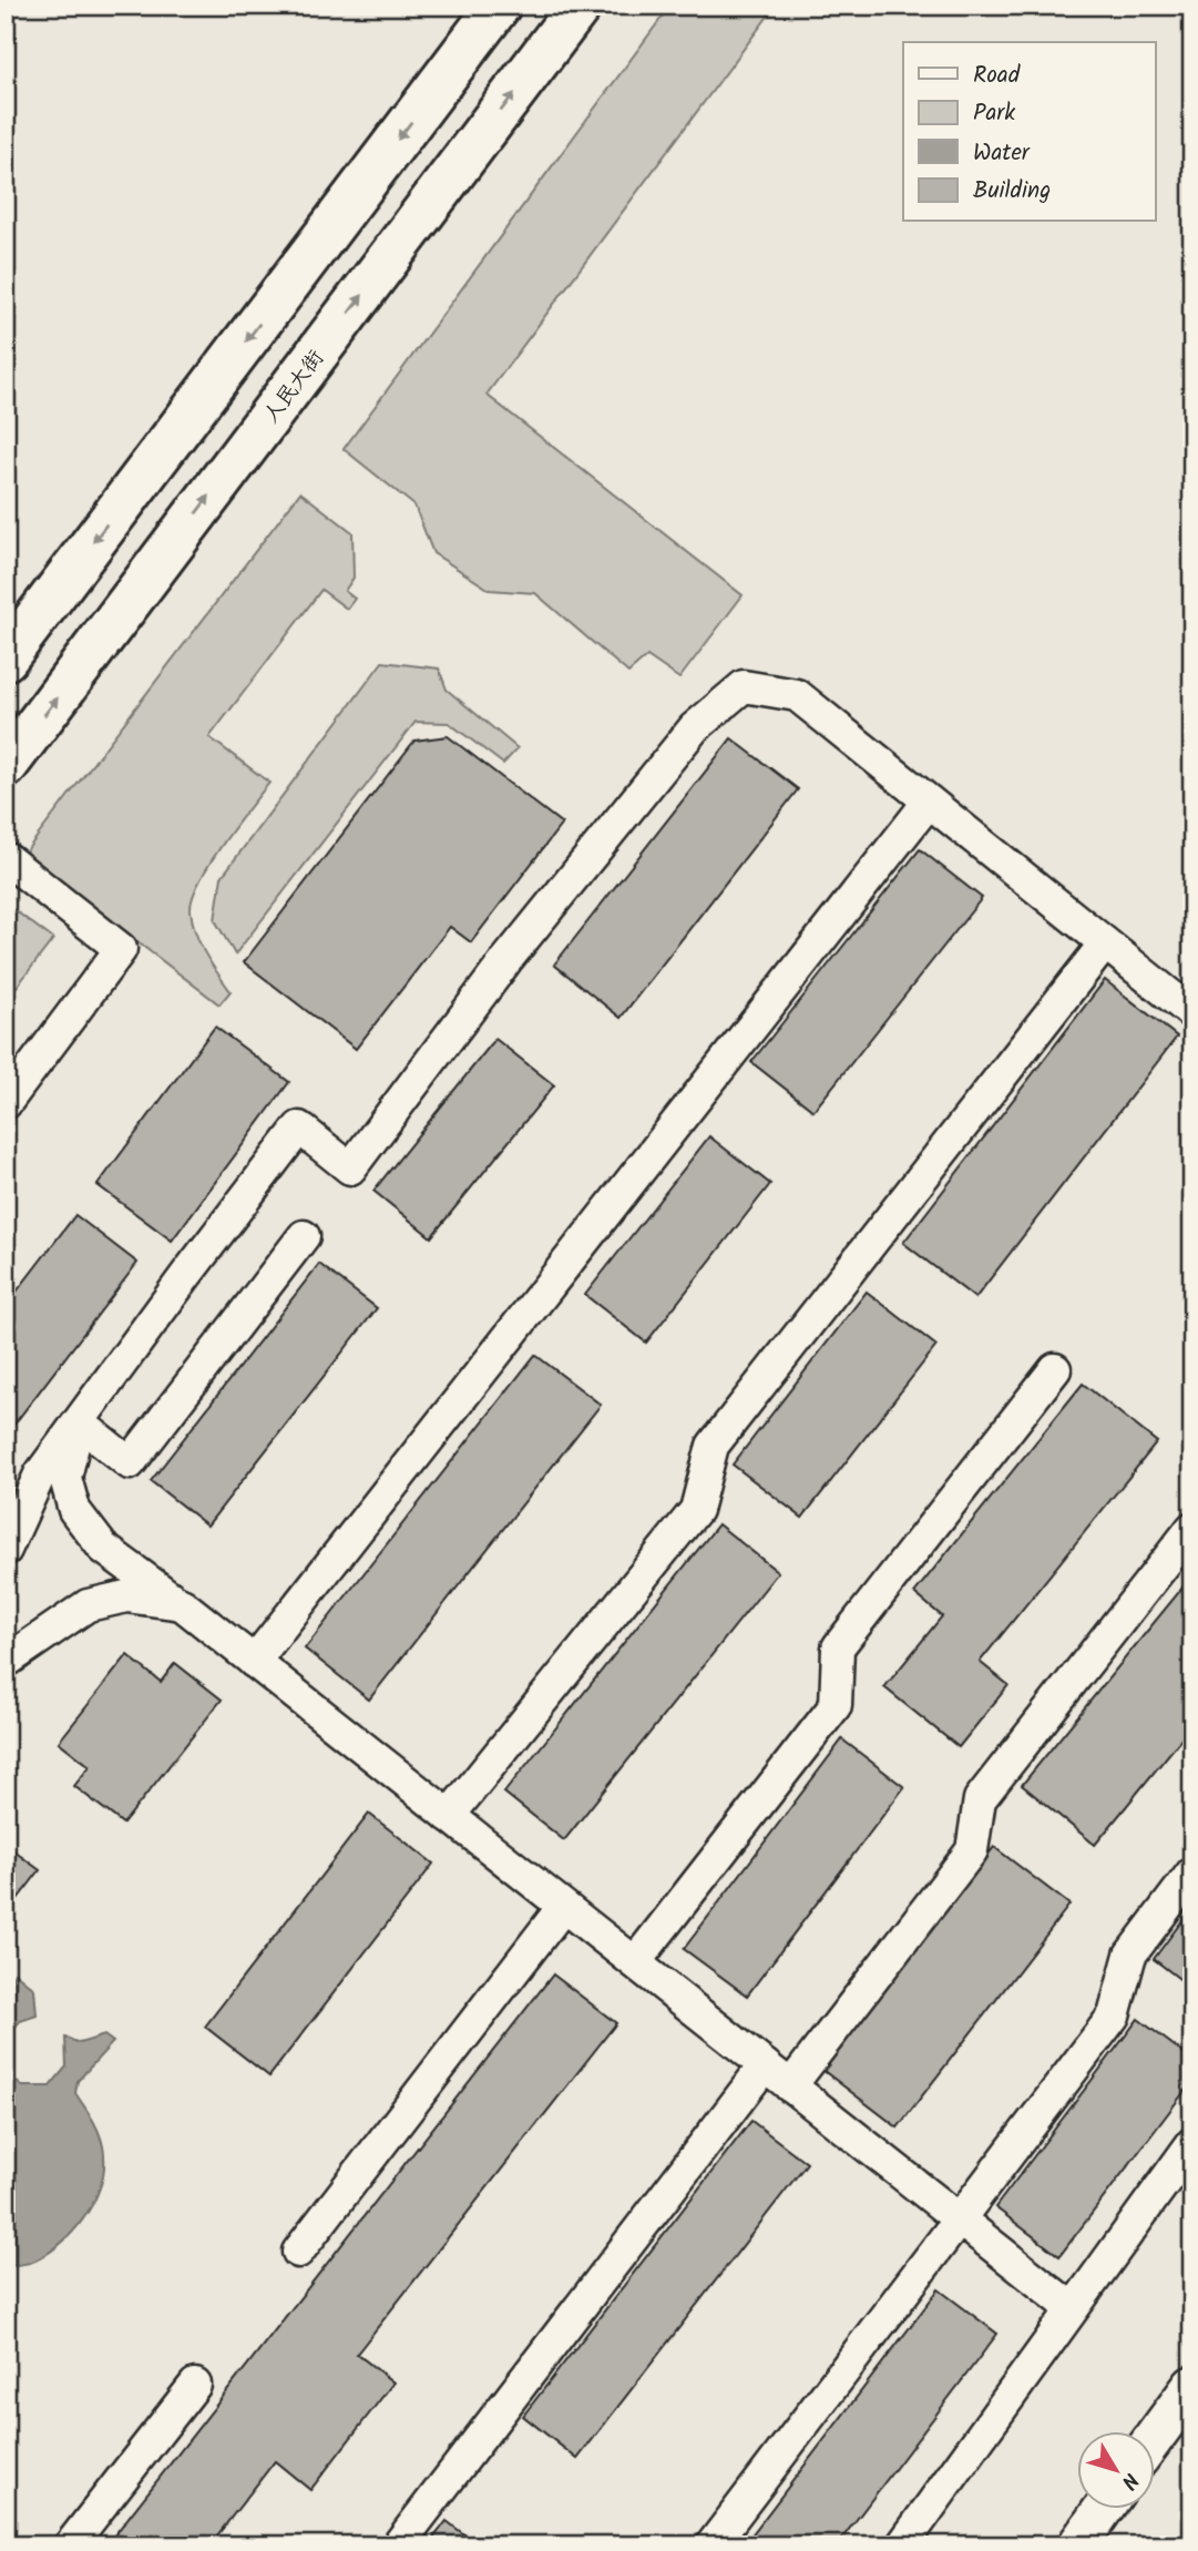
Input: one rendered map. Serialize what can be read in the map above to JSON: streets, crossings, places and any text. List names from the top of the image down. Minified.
{"streets":{"main road":["人民大街"]},"legend":["Road","Park","Water","Building"],"north":"bottom right"}
